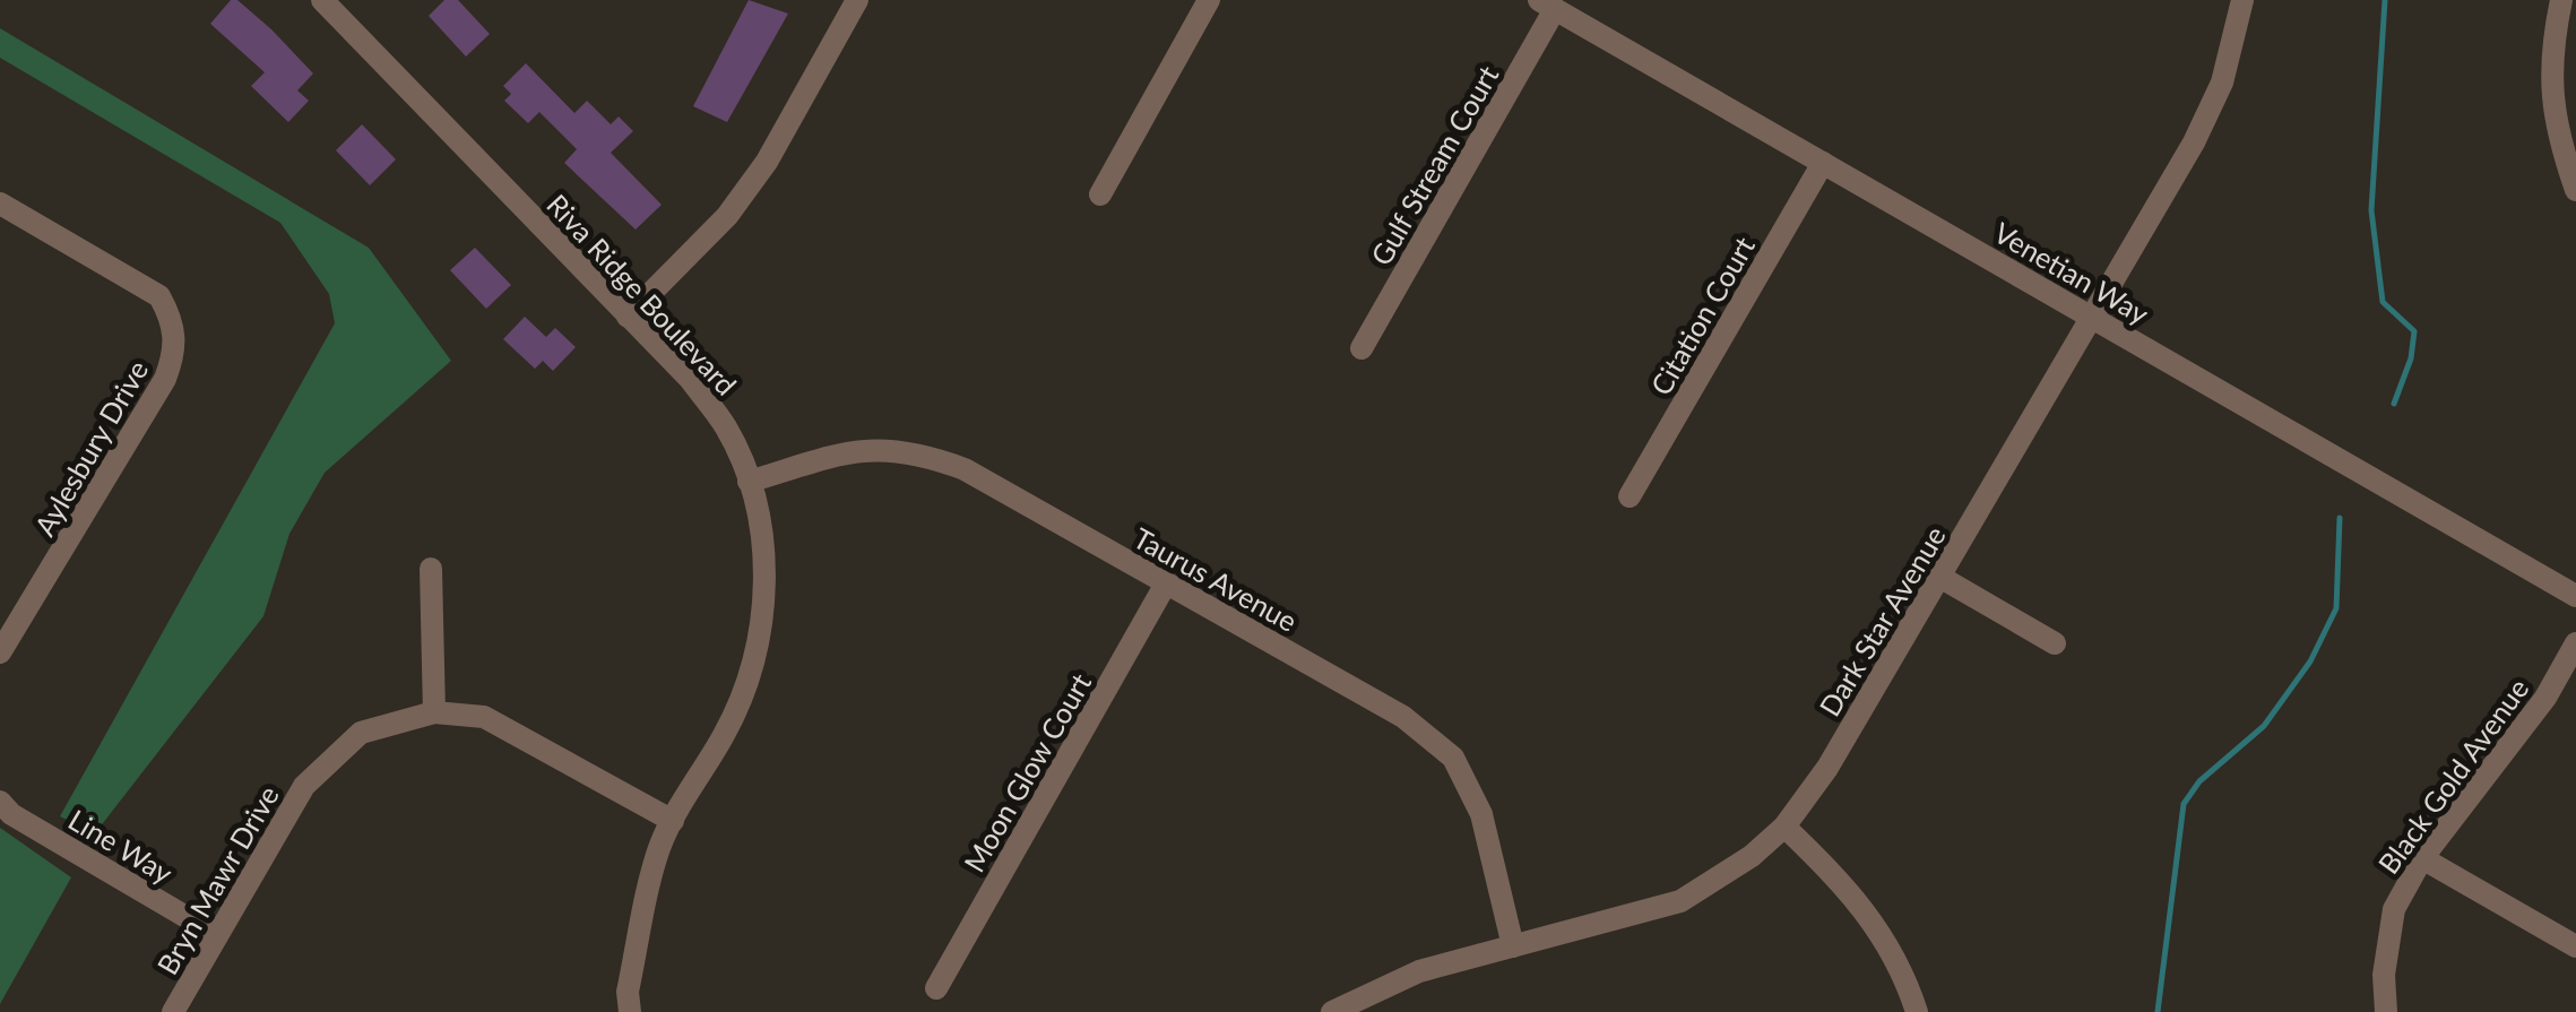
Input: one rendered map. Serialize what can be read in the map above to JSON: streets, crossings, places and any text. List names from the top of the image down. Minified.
{"streets":{"street":["Gulf Stream Court","Venetian Way","Riva Ridge Boulevard","Citation Court","Aylesbury Drive","Taurus Avenue","Dark Star Avenue","Moon Glow Court","Black Gold Avenue","Line Way","Bryn Mawr Drive"]},"crossings":[["Gulf Stream Court","Venetian Way"],["Venetian Way","Citation Court"],["Venetian Way","Dark Star Avenue"],["Riva Ridge Boulevard","Taurus Avenue"],["Riva Ridge Boulevard","Bryn Mawr Drive"],["Taurus Avenue","Dark Star Avenue"],["Taurus Avenue","Moon Glow Court"],["Line Way","Bryn Mawr Drive"]]}
